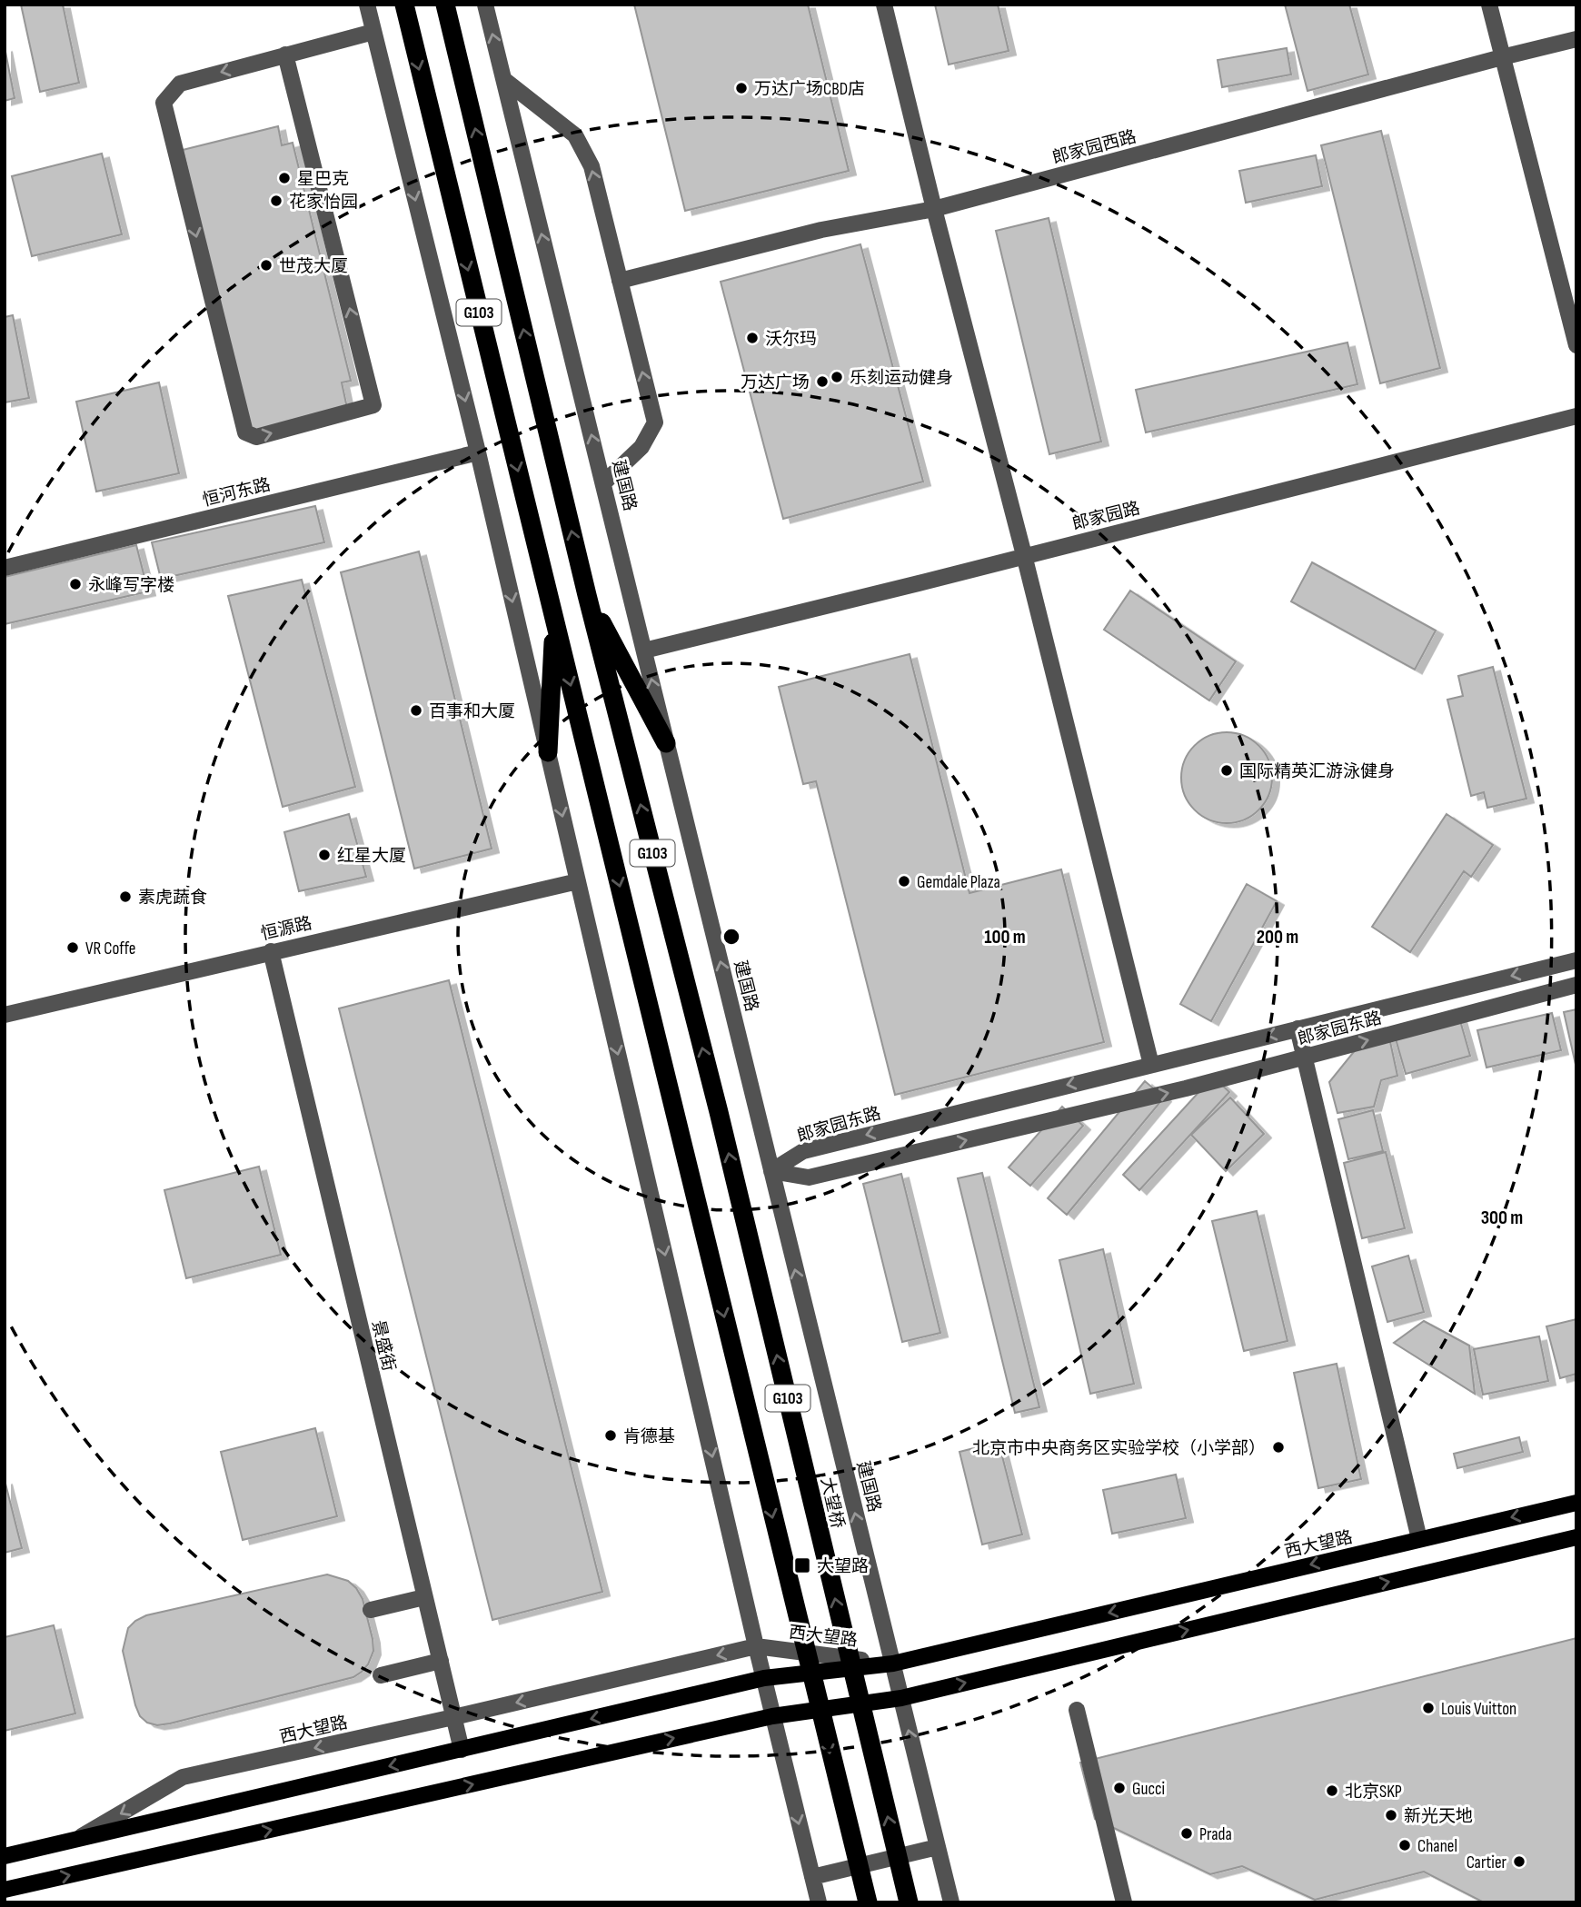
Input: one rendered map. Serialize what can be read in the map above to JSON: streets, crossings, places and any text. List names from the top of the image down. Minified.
{"streets":{"highway":["G103","大望桥"],"main road":["西大望路"],"street":["郎家园西路","建国路","恒河东路","郎家园路","恒源路","郎家园东路","景盛街"]},"crossings":[["G103","大望桥"],["建国路","郎家园路"],["建国路","郎家园东路"],["建国路","西大望路"],["恒源路","景盛街"],["景盛街","西大望路"]],"one_way":["西大望路"],"places":{"other":["万达广场CBD店","星巴克","花家怡园","世茂大厦","沃尔玛","乐刻运动健身","万达广场","永峰写字楼","百事和大厦","国际精英汇游泳健身","红星大厦","Gemdale Plaza","素虎蔬食","VR Coffe","肯德基","北京市中央商务区实验学校（小学部）","Louis Vuitton","Gucci","北京SKP","新光天地","Prada","Chanel","Cartier"],"transit":["大望路"]},"rings":["100 m","200 m","300 m"]}
